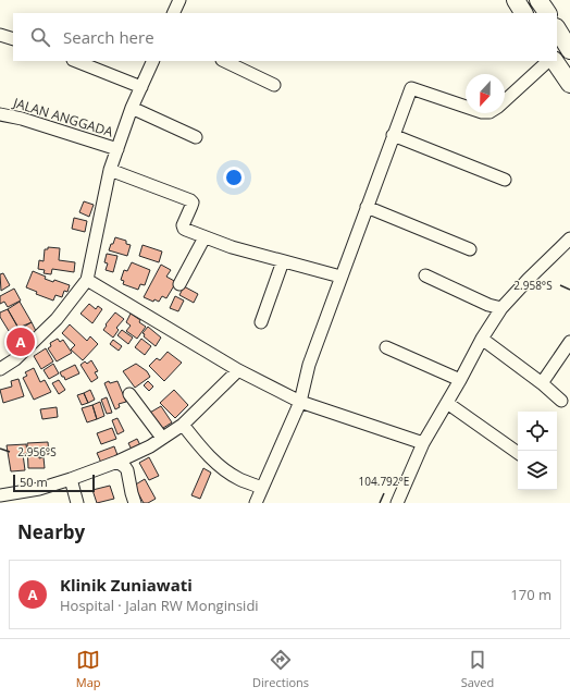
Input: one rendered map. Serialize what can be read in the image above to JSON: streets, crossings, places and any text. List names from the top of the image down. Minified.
{"streets":{"street":["JALAN ANGGADA"]},"scale_bar":"50 m","north":"bottom","page":{"search":"Search here","pins":"A","scale":"50 m","heading":"Nearby","list":[{"mark":"A","name":"Klinik Zuniawati","note":"Hospital · Jalan RW Monginsidi","value":"170 m"}],"nav":["Map","Directions","Saved"]},"coordinates":["2.958°S","2.956°S","104.792°E"]}
